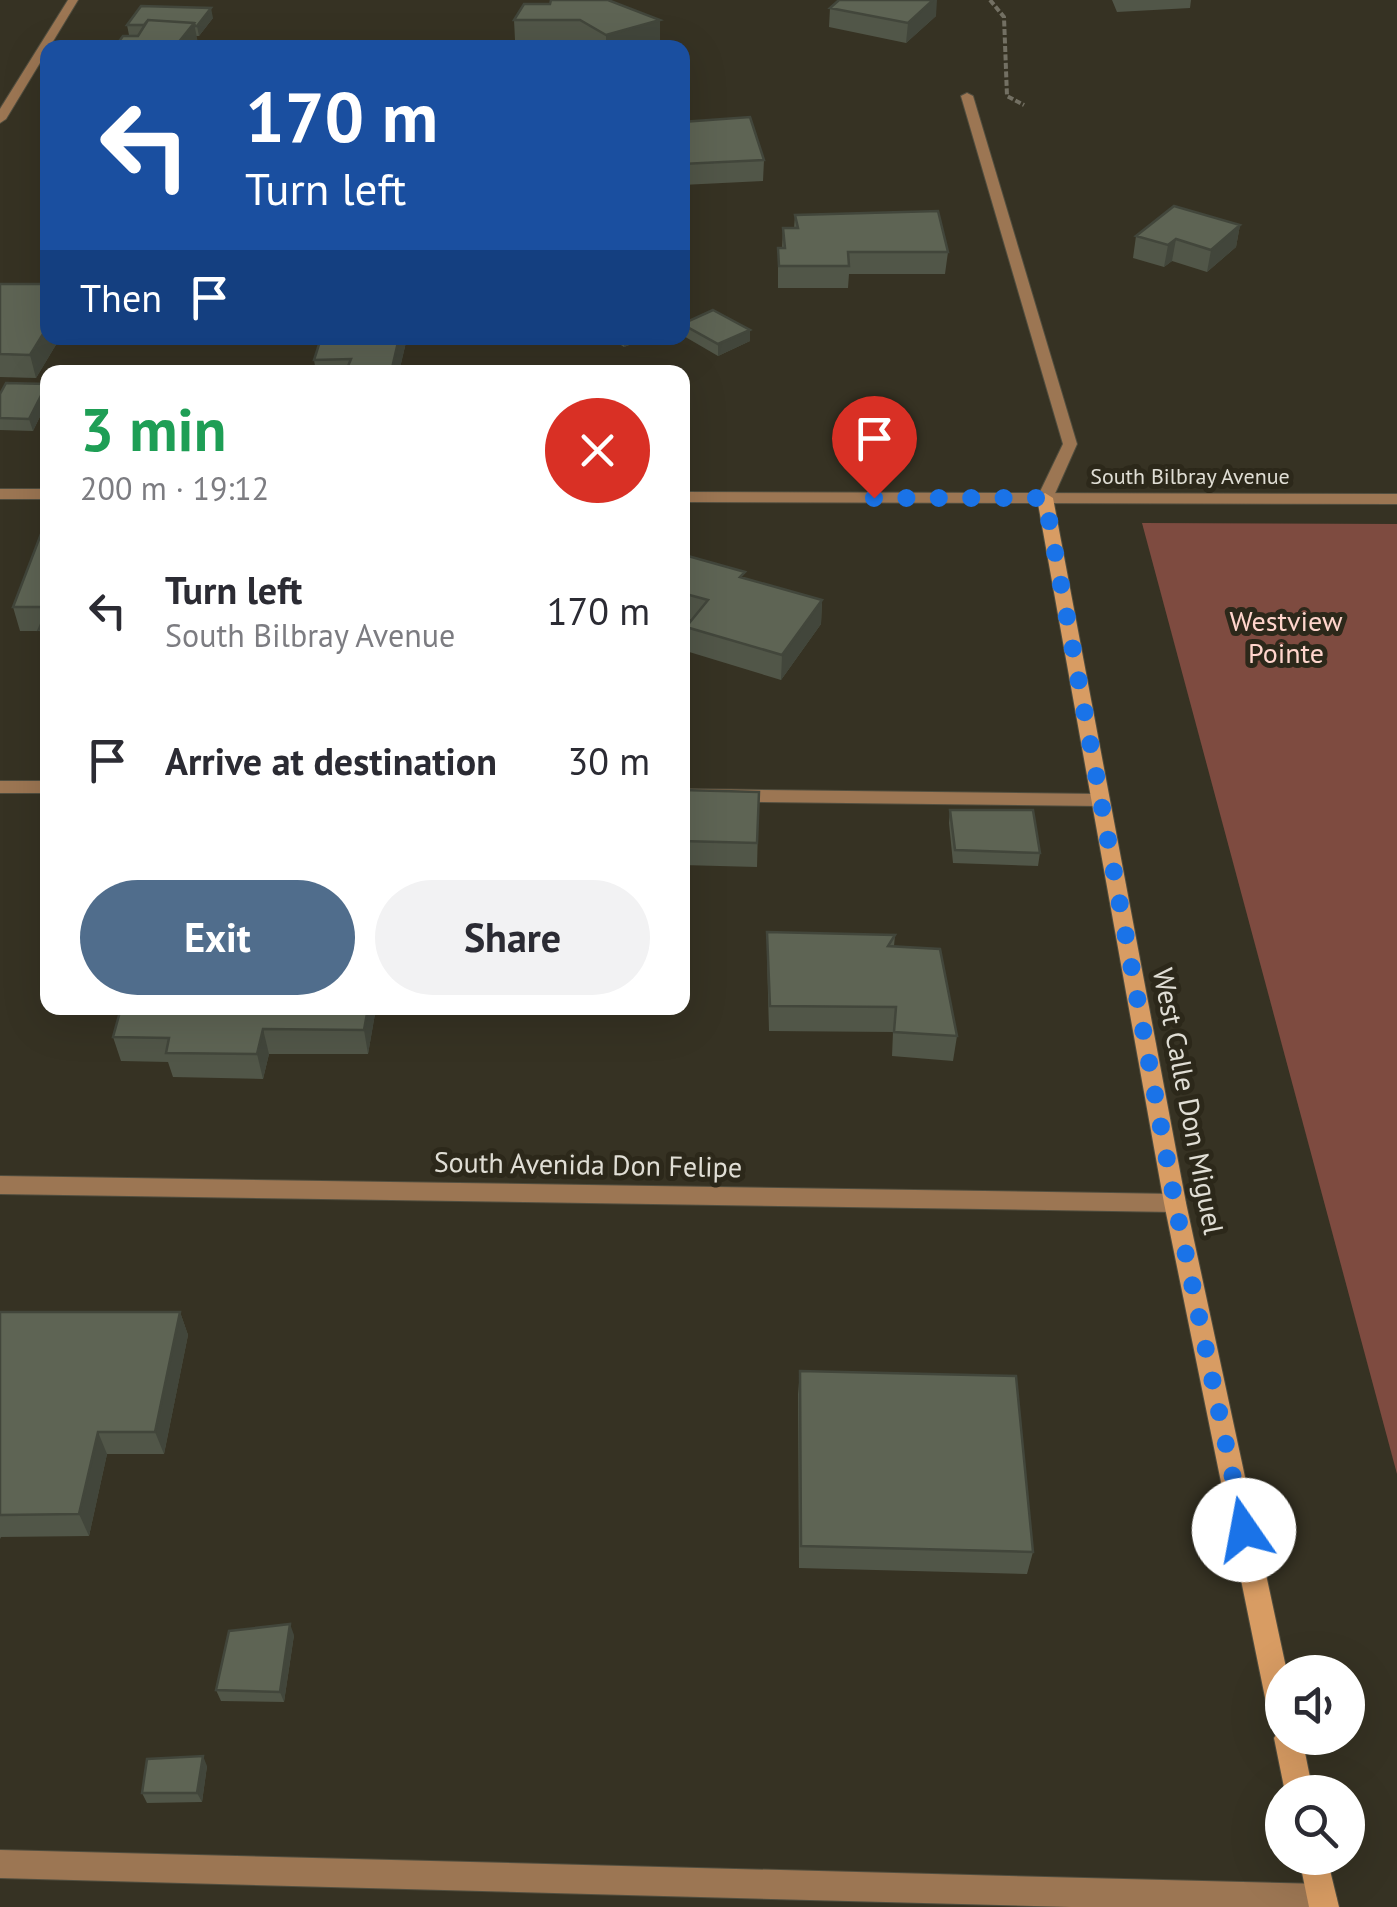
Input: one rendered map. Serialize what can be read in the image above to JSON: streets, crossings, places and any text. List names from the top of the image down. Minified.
{"streets":{"street":["South Bilbray Avenue","West Calle Don Miguel","South Avenida Don Felipe"]},"crossings":[["South Bilbray Avenue","West Calle Don Miguel"],["West Calle Don Miguel","South Avenida Don Felipe"]],"parks":["Westview Pointe"],"page":{"turn":["170 m","Turn left"],"then":"Then","heading":["3 min","200 m · 19:12"],"list":[{"name":"Turn left","note":"South Bilbray Avenue","value":"170 m"},{"name":"Arrive at destination","value":"30 m"}],"buttons":["Exit","Share"]}}
